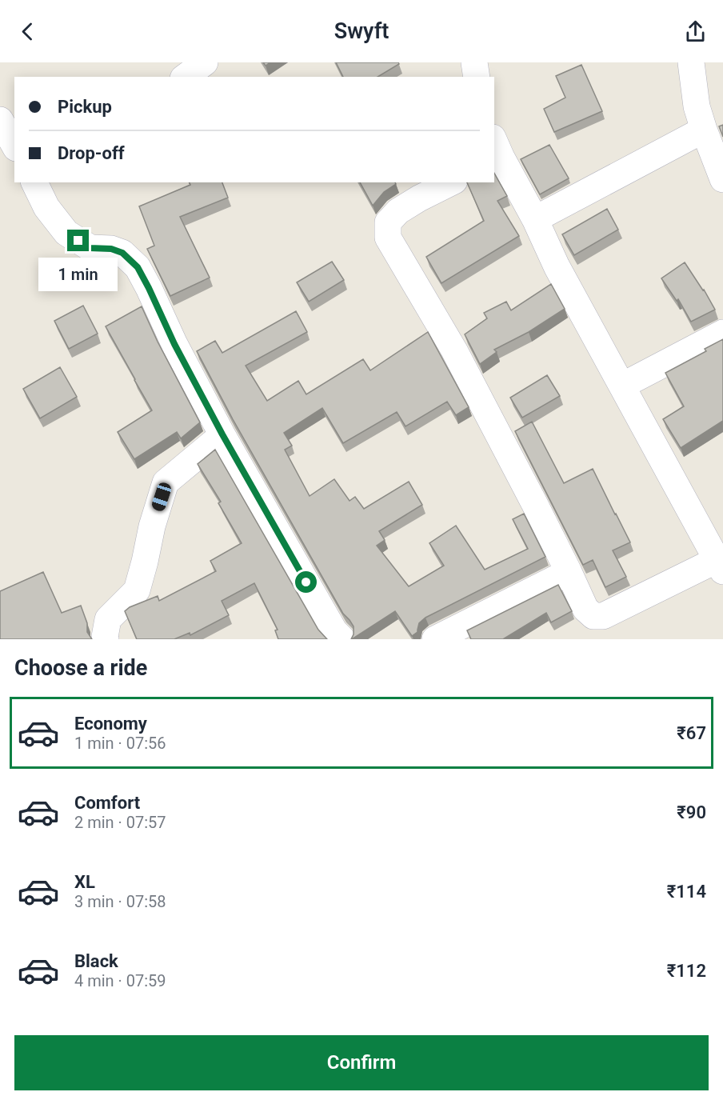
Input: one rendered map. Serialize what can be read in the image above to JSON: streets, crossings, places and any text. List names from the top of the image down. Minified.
{"page":{"header":"Swyft","banner":["Pickup","Drop-off"],"bubble":"1 min","heading":"Choose a ride","list":[{"name":"Economy","note":"1 min · 07:56","value":"₹67"},{"name":"Comfort","note":"2 min · 07:57","value":"₹90"},{"name":"XL","note":"3 min · 07:58","value":"₹114"},{"name":"Black","note":"4 min · 07:59","value":"₹112"}],"buttons":"Confirm"}}
